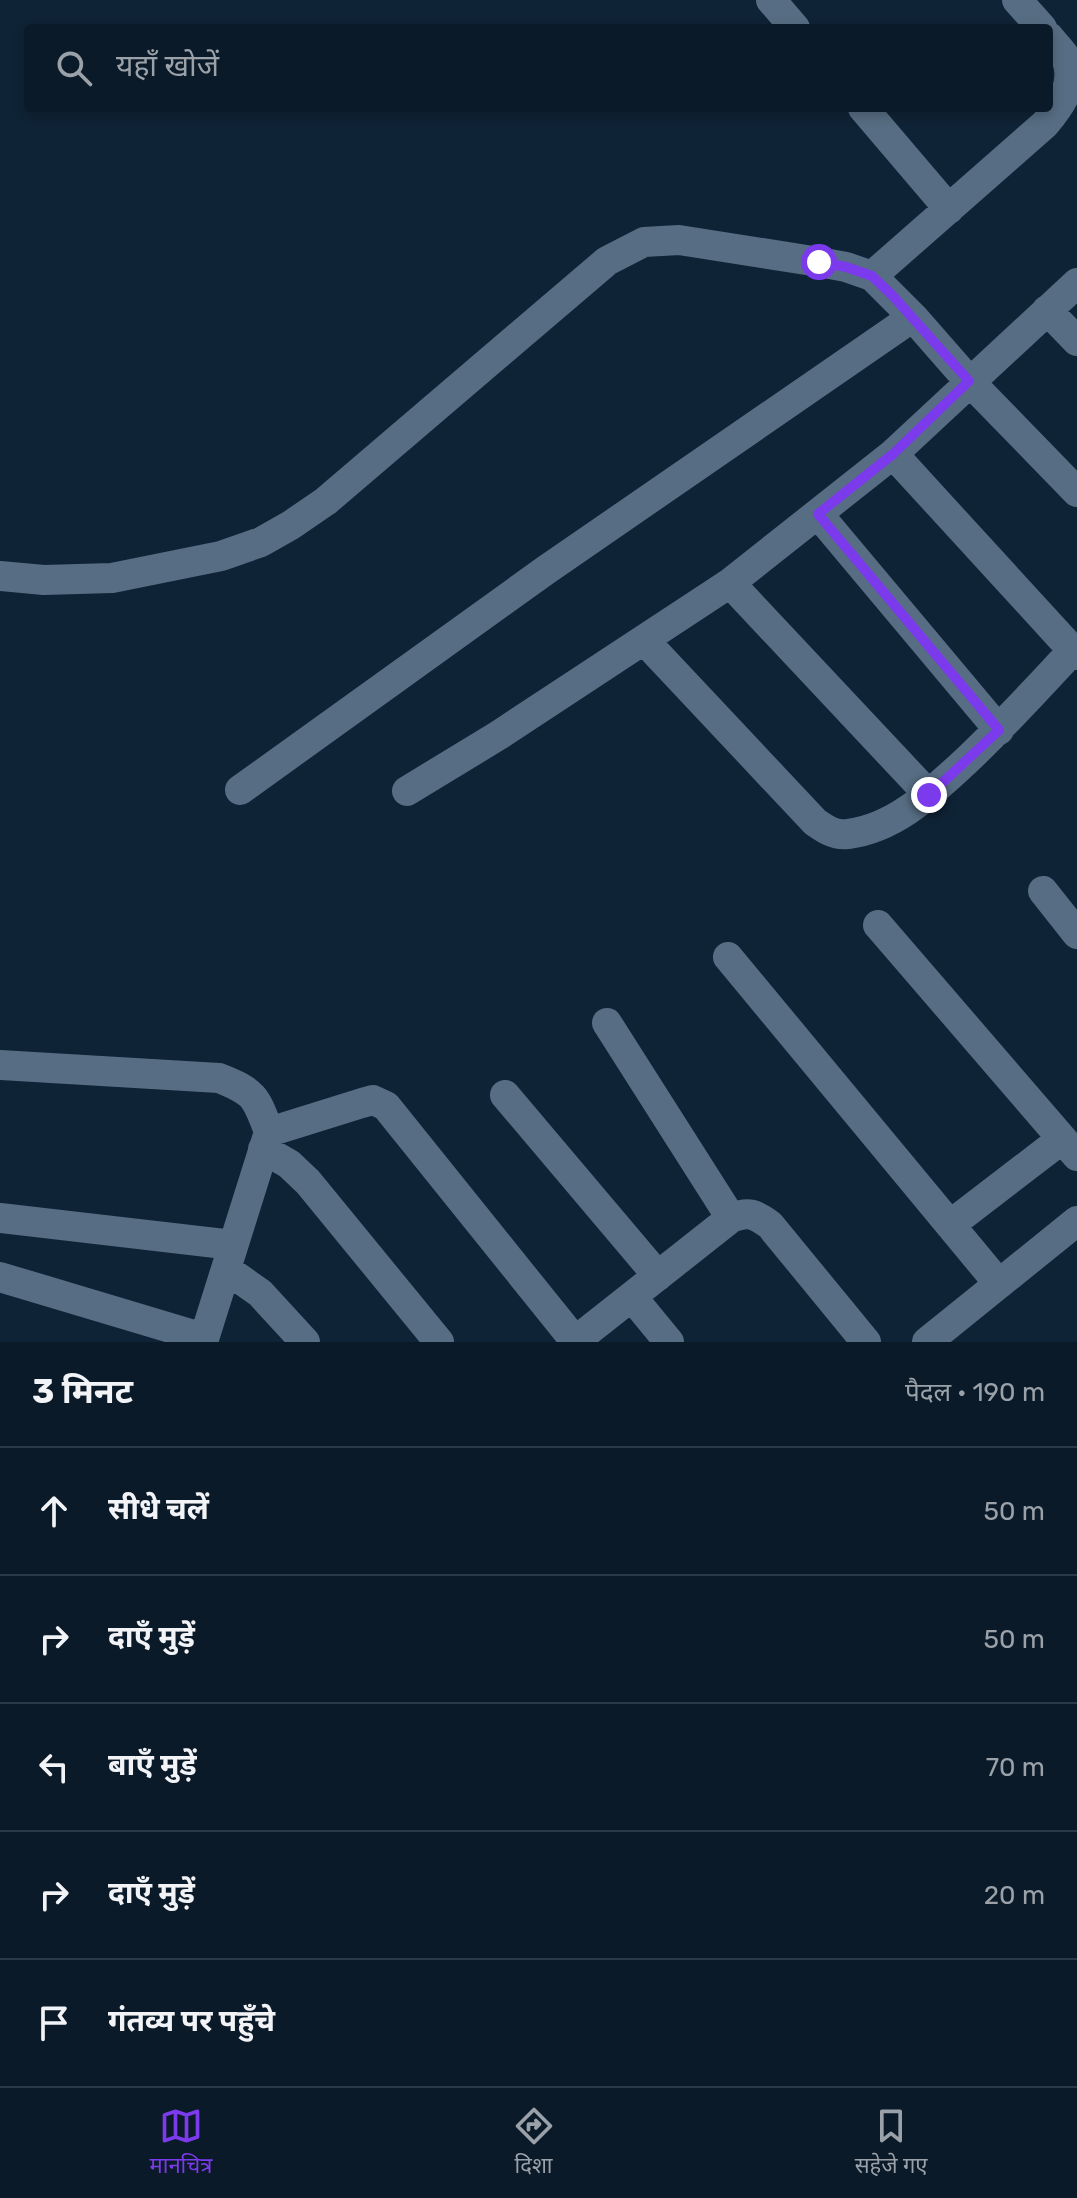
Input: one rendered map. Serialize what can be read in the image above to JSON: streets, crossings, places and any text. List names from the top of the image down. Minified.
{"page":{"search":"यहाँ खोजें","heading":["3 मिनट","पैदल · 190 m"],"list":[["सीधे चलें","50 m"],["दाएँ मुड़ें","50 m"],["बाएँ मुड़ें","70 m"],["दाएँ मुड़ें","20 m"],"गंतव्य पर पहुँचे"],"nav":["मानचित्र","दिशा","सहेजे गए"]}}
